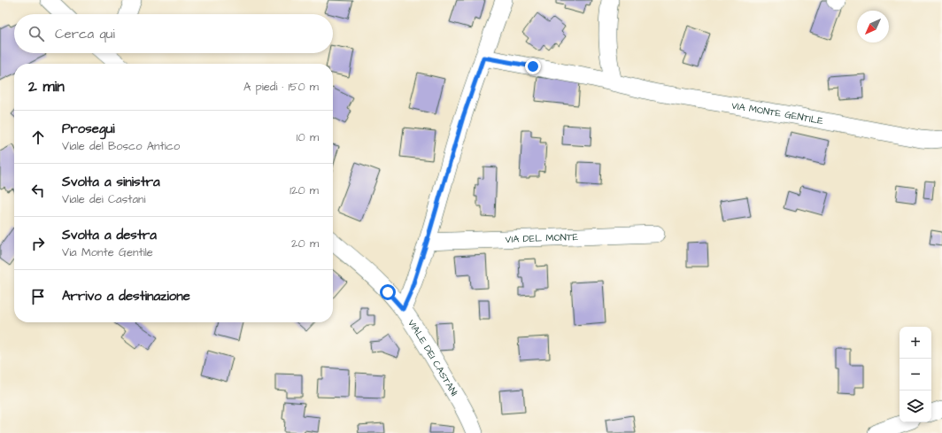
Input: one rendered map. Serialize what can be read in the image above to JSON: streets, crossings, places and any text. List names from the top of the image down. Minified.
{"streets":{"street":["VIA MONTE GENTILE","VIA DEL MONTE","VIALE DEI CASTANI"]},"north":"bottom left","page":{"search":"Cerca qui","heading":["2 min","A piedi · 150 m"],"list":[["Prosegui","Viale del Bosco Antico","10 m"],["Svolta a sinistra","Viale dei Castani","120 m"],["Svolta a destra","Via Monte Gentile","20 m"],"Arrivo a destinazione"],"map_buttons":["+","−"]}}
